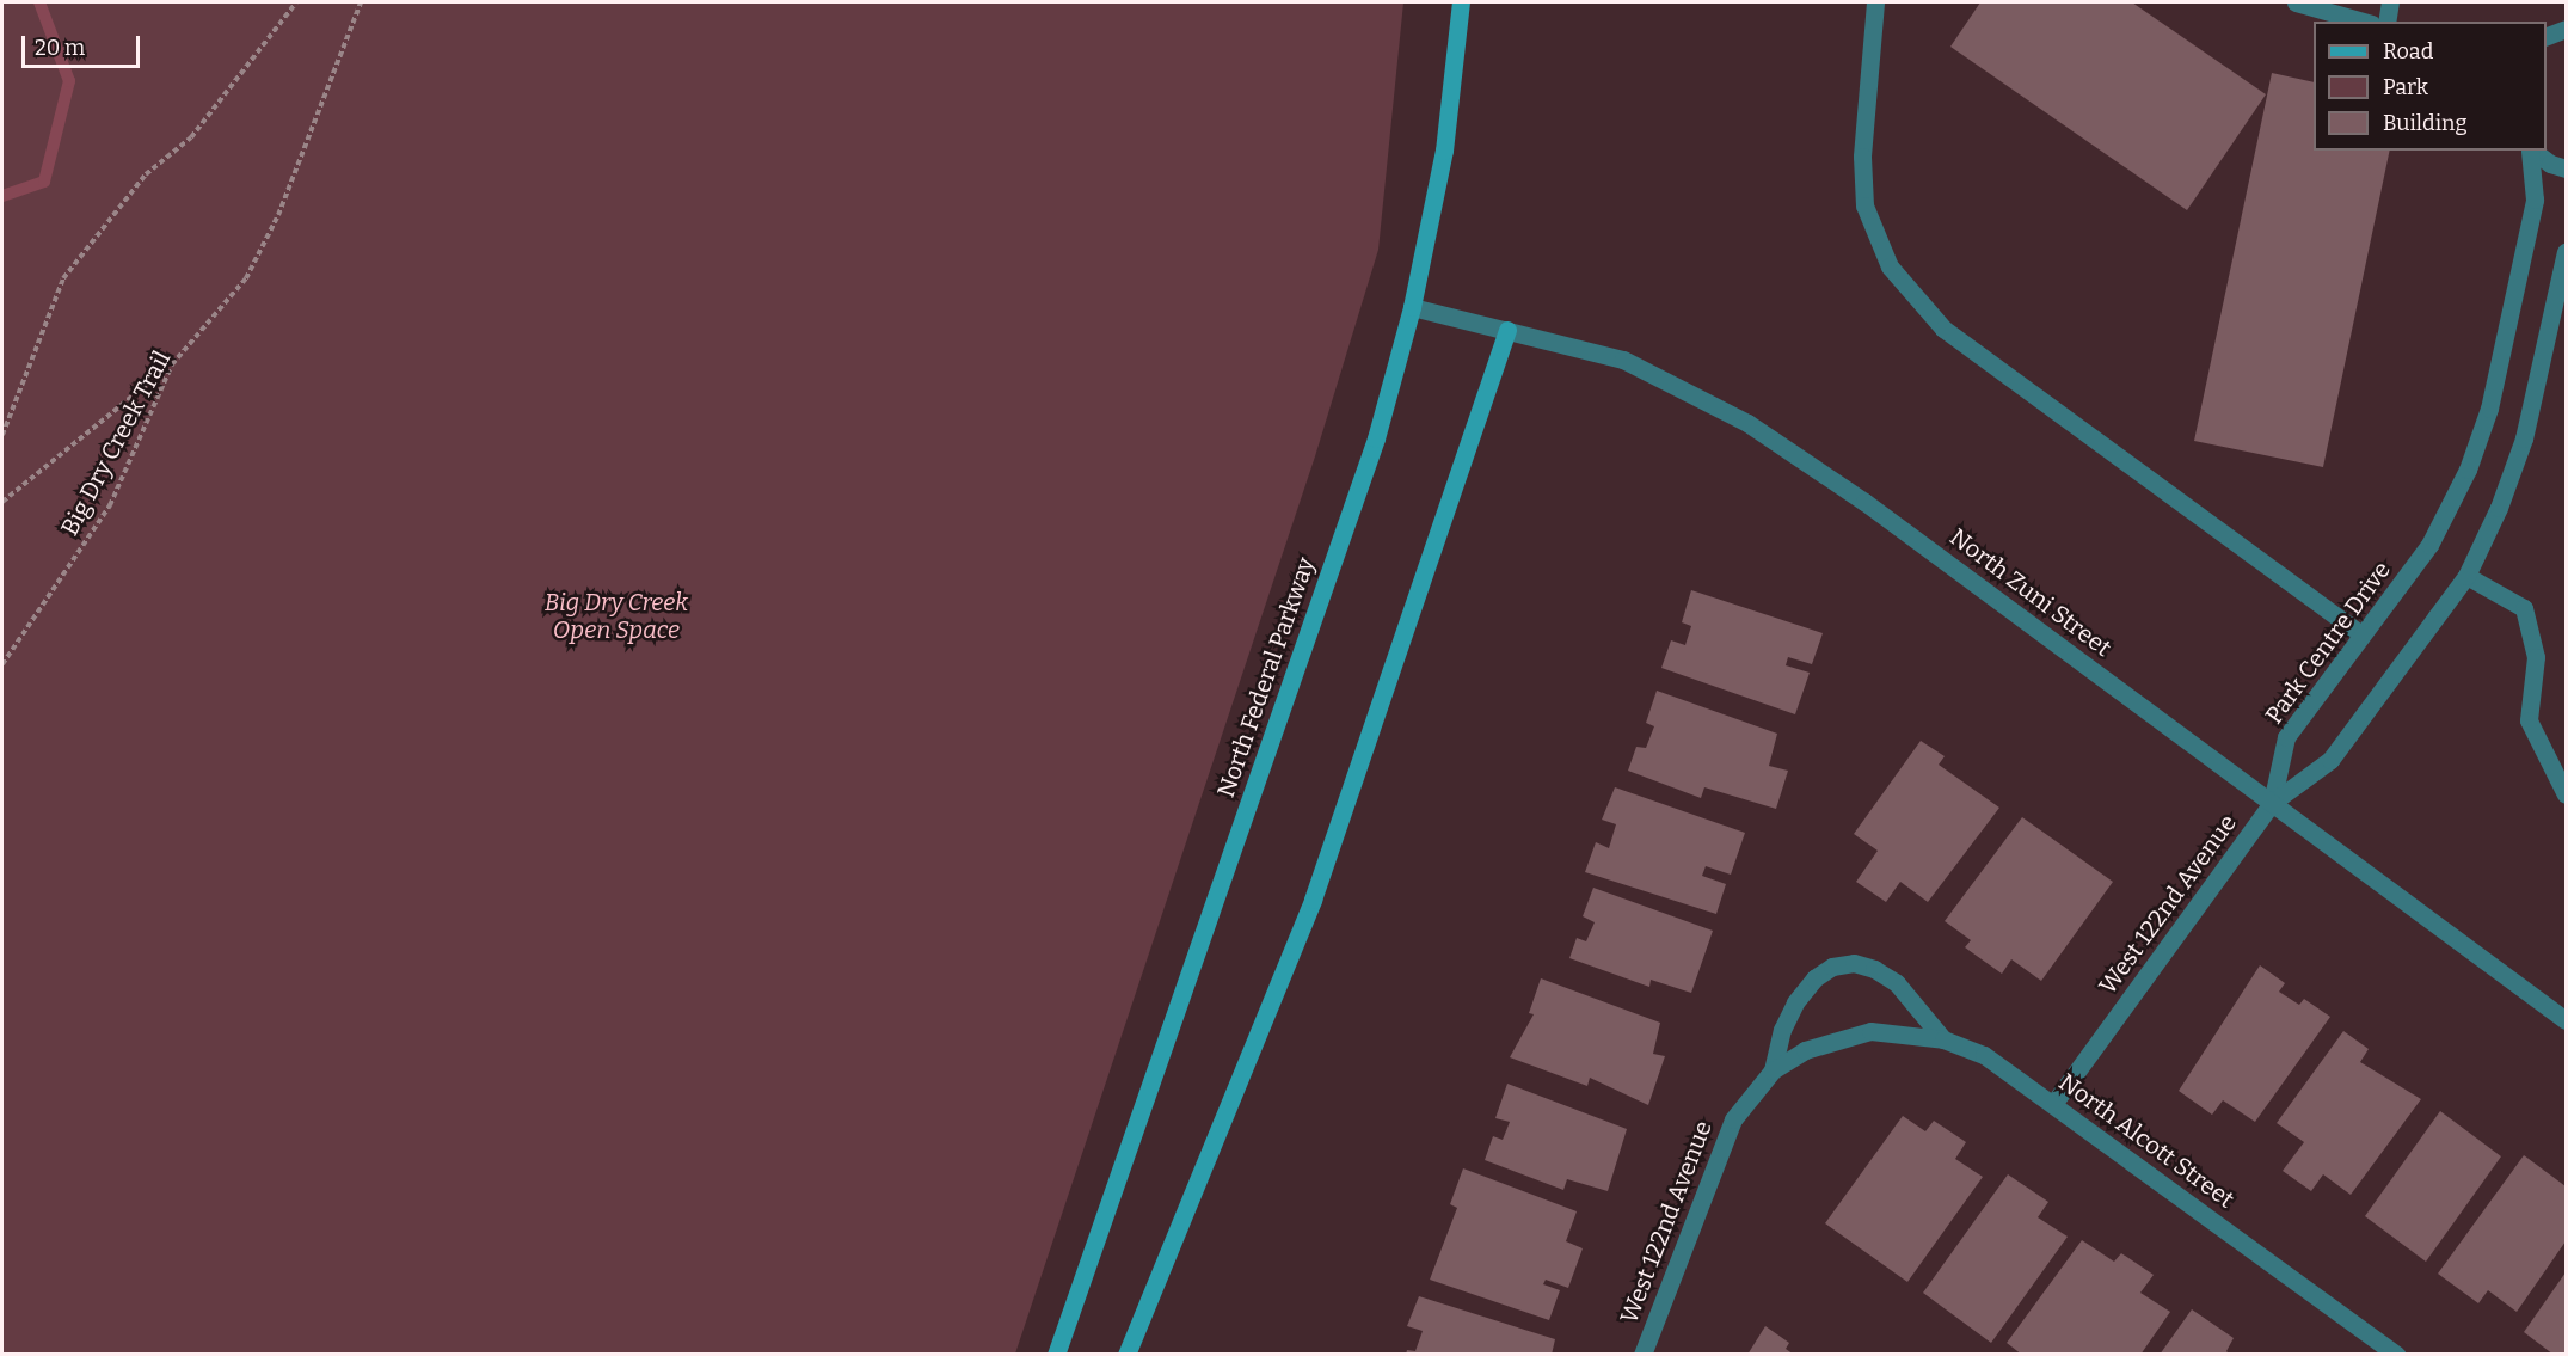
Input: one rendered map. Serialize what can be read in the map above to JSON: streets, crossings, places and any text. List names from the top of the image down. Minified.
{"streets":{"main road":["North Federal Parkway"],"street":["North Zuni Street","Park Centre Drive","West 122nd Avenue","North Alcott Street"],"path":["Big Dry Creek Trail"]},"crossings":[["North Zuni Street","Park Centre Drive"],["North Zuni Street","North Federal Parkway"],["North Zuni Street","West 122nd Avenue"],["Park Centre Drive","West 122nd Avenue"],["West 122nd Avenue","North Alcott Street"]],"parks":["Big Dry Creek Open Space"],"legend":["Road","Park","Building"],"scale_bar":"20 m"}
